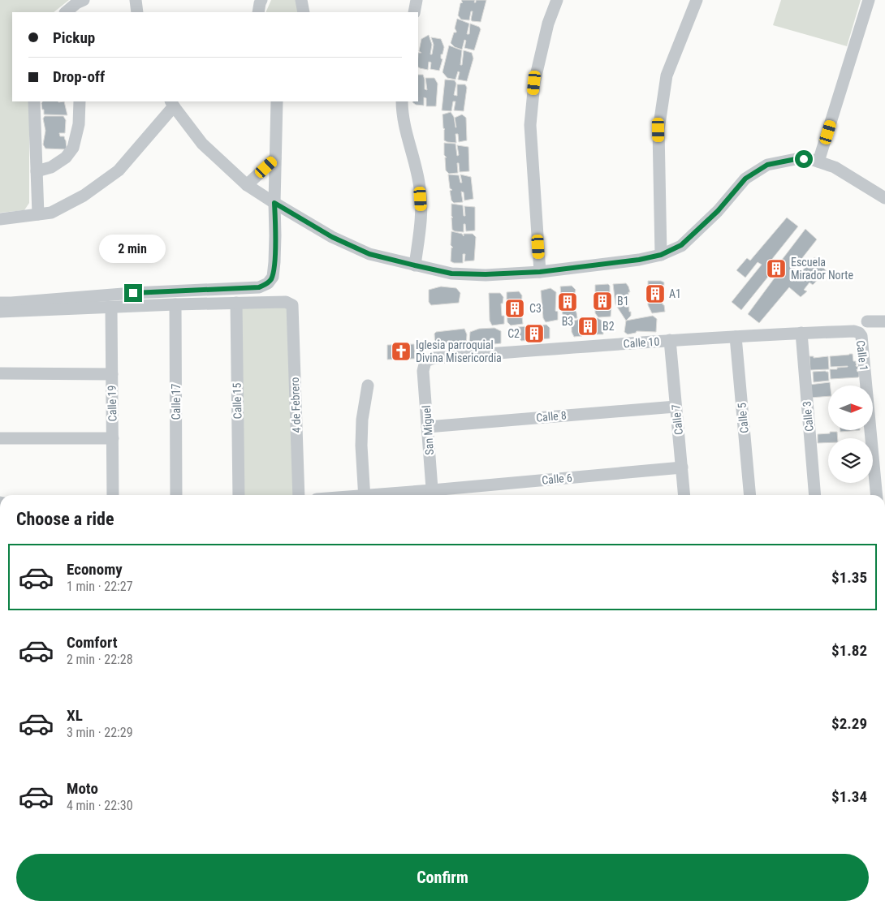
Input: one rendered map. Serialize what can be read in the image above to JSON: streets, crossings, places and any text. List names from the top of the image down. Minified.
{"streets":{"street":["Calle 10","Calle 1","Calle 15","Calle 17","Calle 19","4 de Febrero","Calle 8","Calle 3","Calle 5","Calle 7","San Miguel","Calle 6"]},"crossings":[["Calle 10","Calle 1"],["Calle 10","Calle 3"],["Calle 10","Calle 5"],["Calle 10","Calle 7"],["Calle 10","San Miguel"],["Calle 15","4 de Febrero"],["Calle 8","Calle 7"],["Calle 8","San Miguel"],["Calle 7","Calle 6"],["San Miguel","Calle 6"]],"places":{"building":["Escuela Mirador Norte","A1","B1","B3","C3","B2","C2"],"church":["Iglesia parroquial Divina Misericordia"]},"north":"right","page":{"banner":["Pickup","Drop-off"],"bubble":"2 min","heading":"Choose a ride","list":[{"name":"Economy","note":"1 min · 22:27","value":"$1.35"},{"name":"Comfort","note":"2 min · 22:28","value":"$1.82"},{"name":"XL","note":"3 min · 22:29","value":"$2.29"},{"name":"Moto","note":"4 min · 22:30","value":"$1.34"}],"buttons":"Confirm"}}
